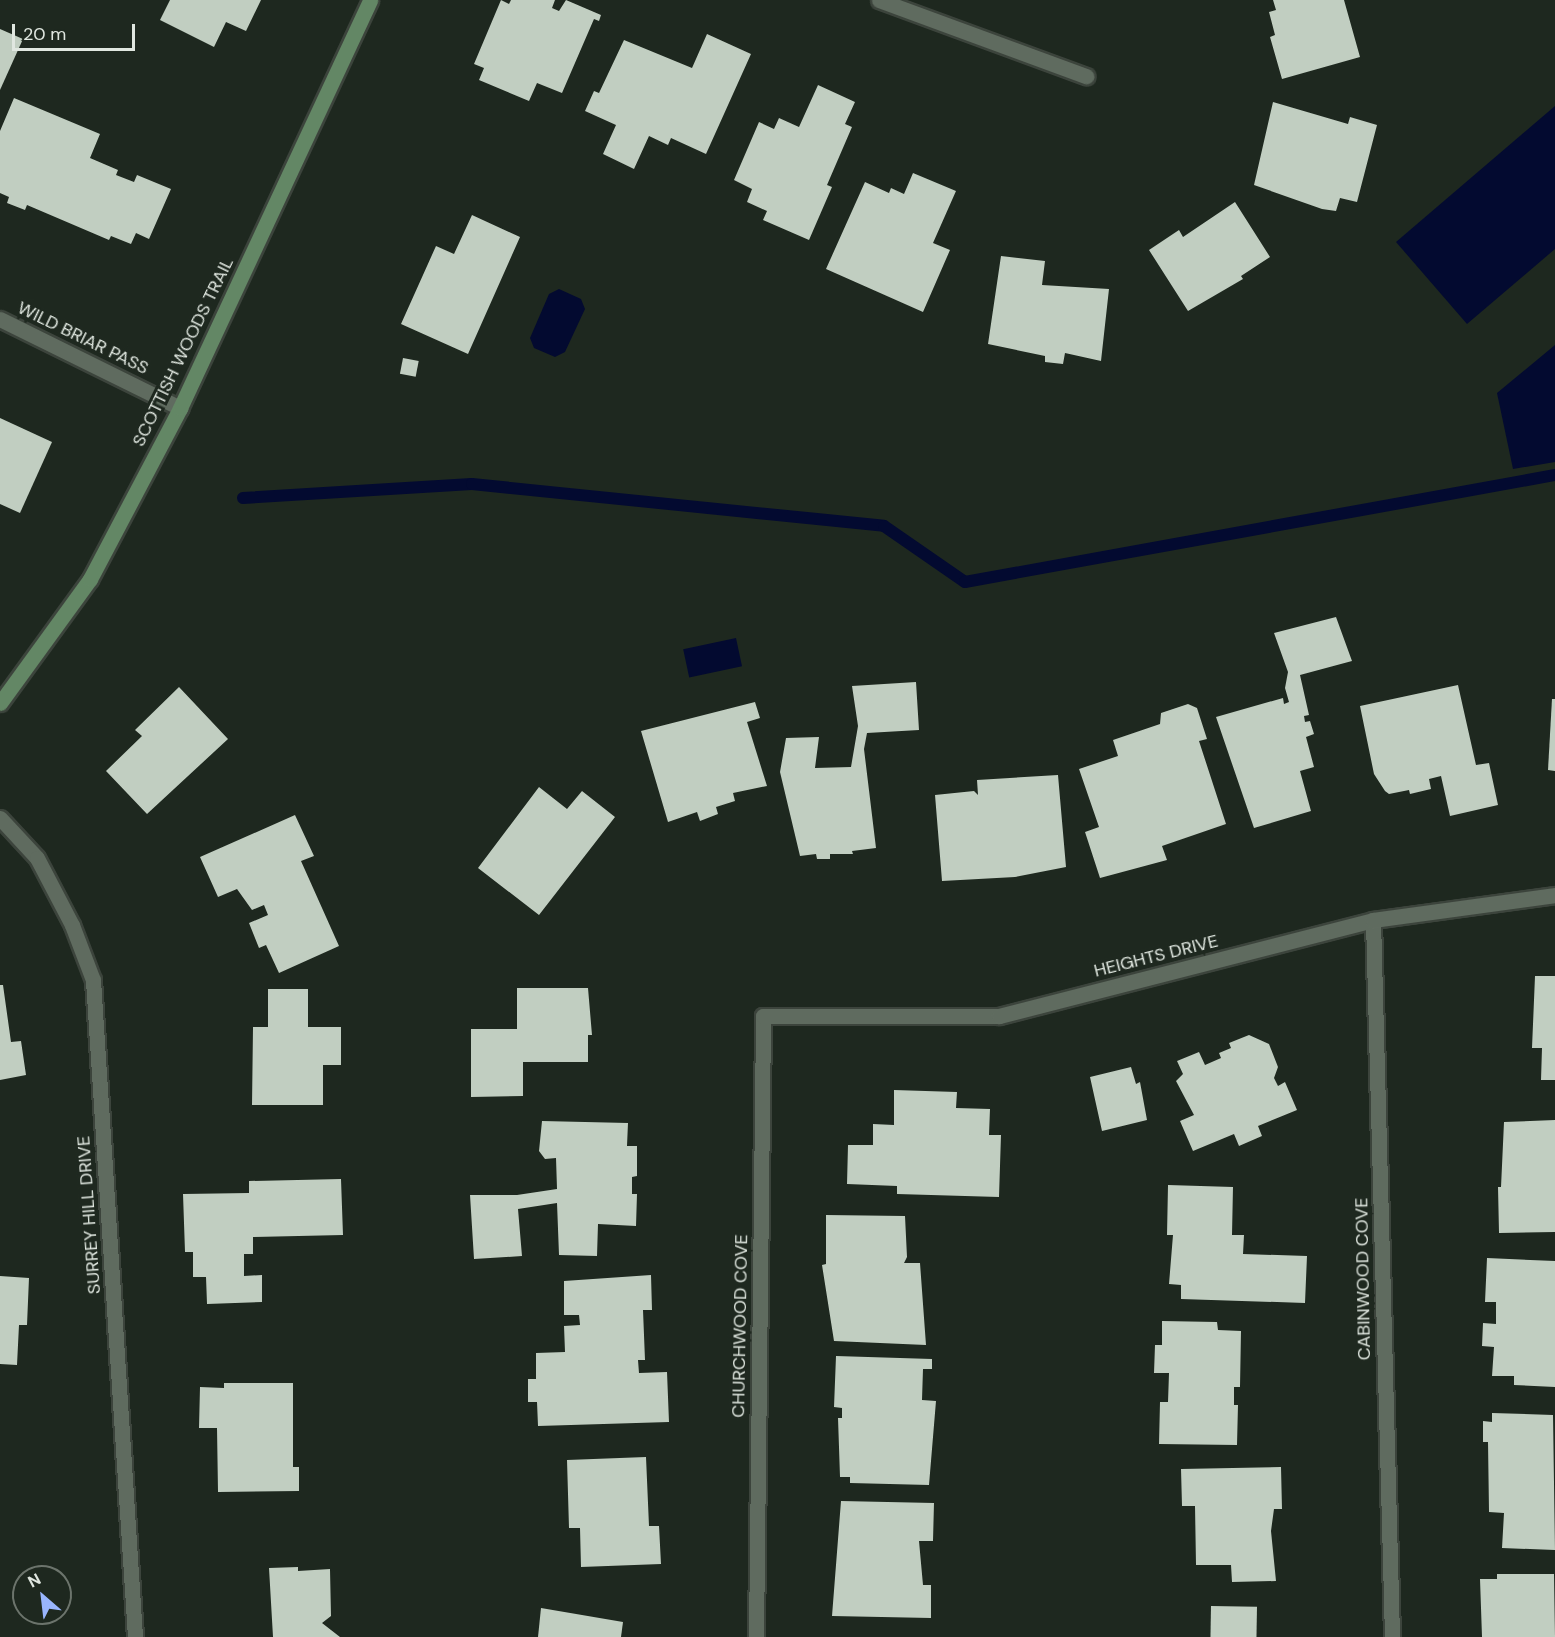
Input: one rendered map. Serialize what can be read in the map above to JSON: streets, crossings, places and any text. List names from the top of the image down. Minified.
{"streets":{"street":["WILD BRIAR PASS","SCOTTISH WOODS TRAIL","HEIGHTS DRIVE","SURREY HILL DRIVE","CABINWOOD COVE","CHURCHWOOD COVE"]},"crossings":[["WILD BRIAR PASS","SCOTTISH WOODS TRAIL"],["HEIGHTS DRIVE","CABINWOOD COVE"],["HEIGHTS DRIVE","CHURCHWOOD COVE"]],"scale_bar":"20 m","north":"top left"}
